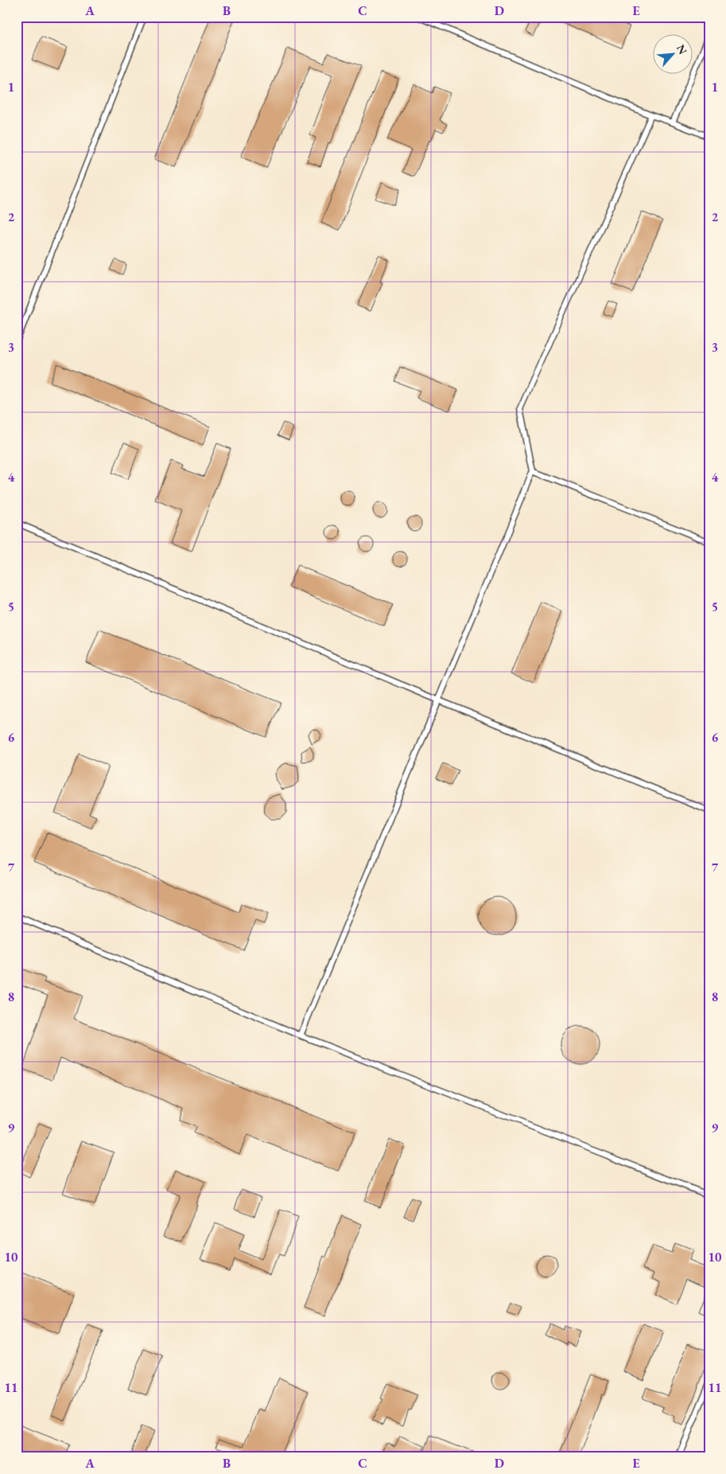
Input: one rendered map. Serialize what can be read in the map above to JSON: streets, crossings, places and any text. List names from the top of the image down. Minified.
{"north":"top right","grid":{"columns":["A","B","C","D","E"],"rows":["1","2","3","4","5","6","7","8","9","10","11"]}}
